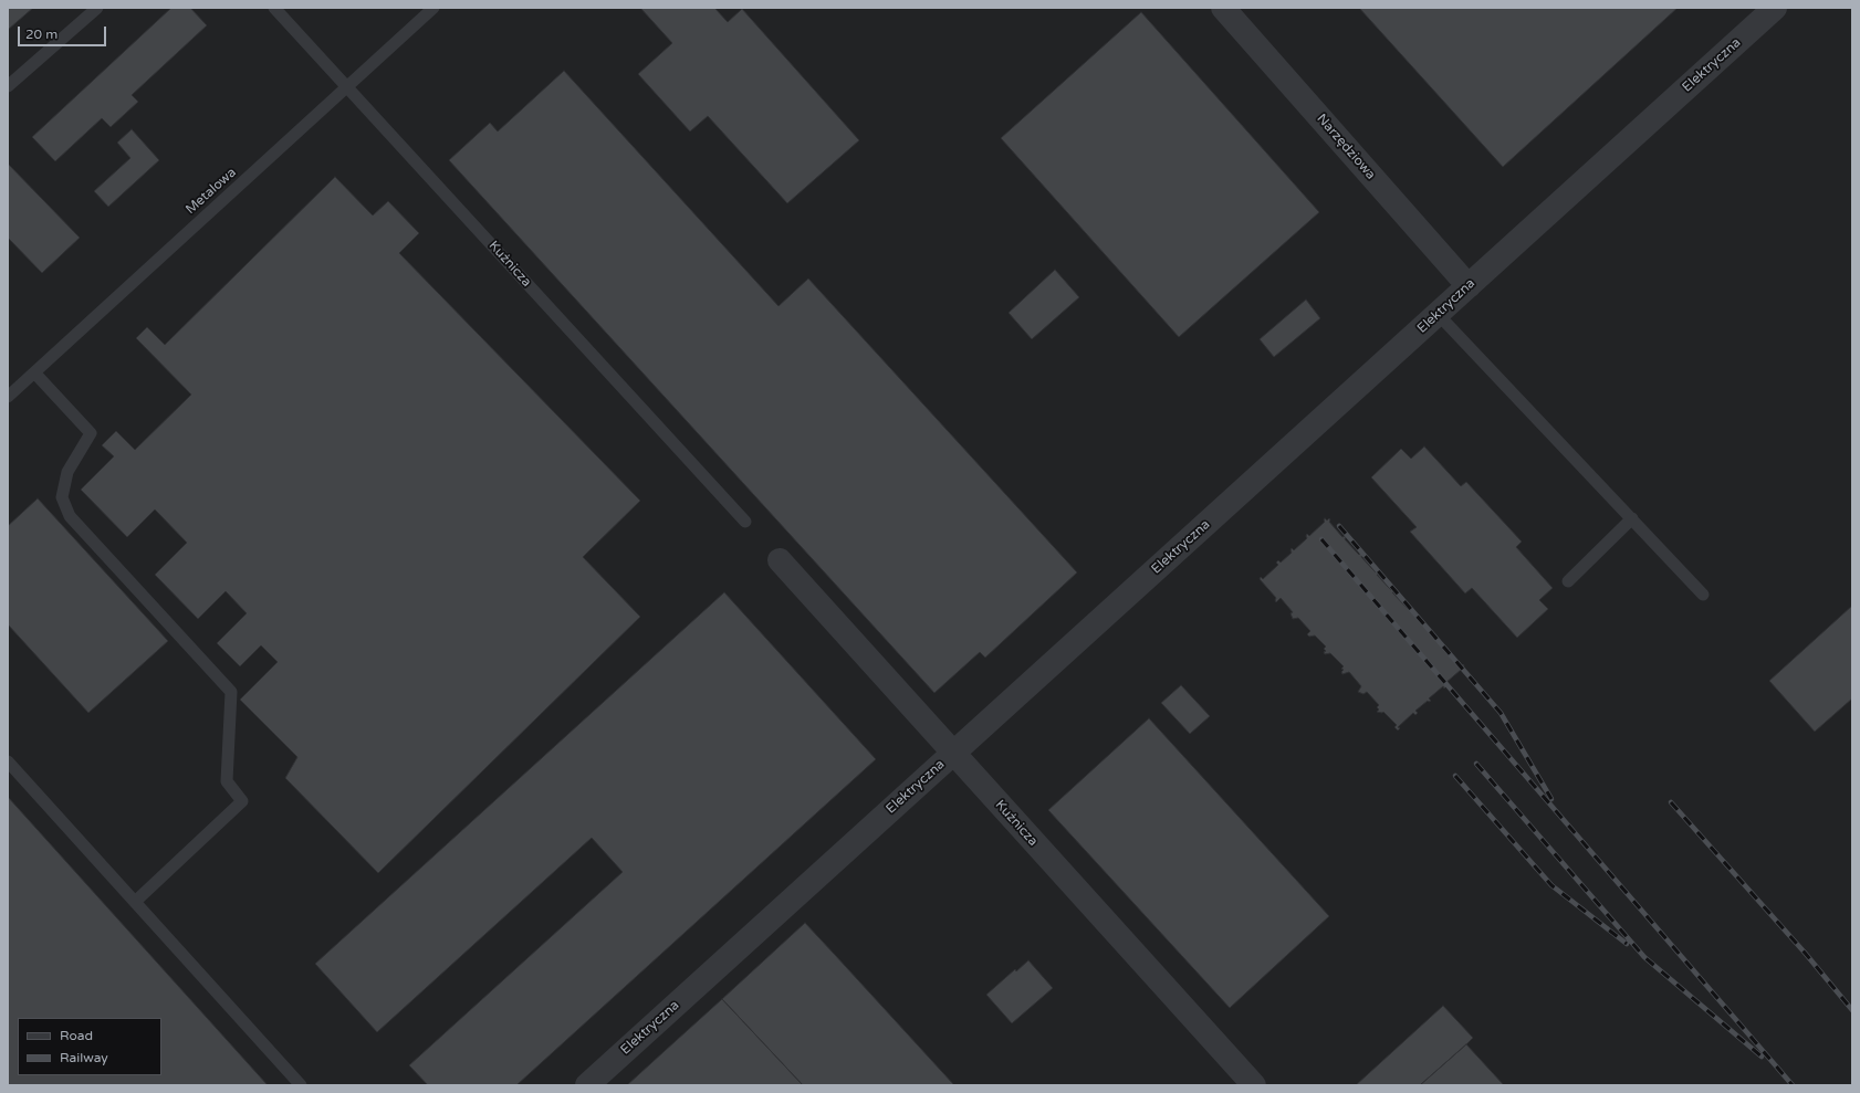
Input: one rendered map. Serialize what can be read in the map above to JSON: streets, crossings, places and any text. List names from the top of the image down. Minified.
{"streets":{"street":["Elektryczna","Narzędziowa","Kuźnicza"],"lane":["Metalowa"]},"crossings":[["Elektryczna","Narzędziowa"],["Elektryczna","Kuźnicza"],["Metalowa","Kuźnicza"]],"legend":["Road","Railway"],"scale_bar":"20 m"}
